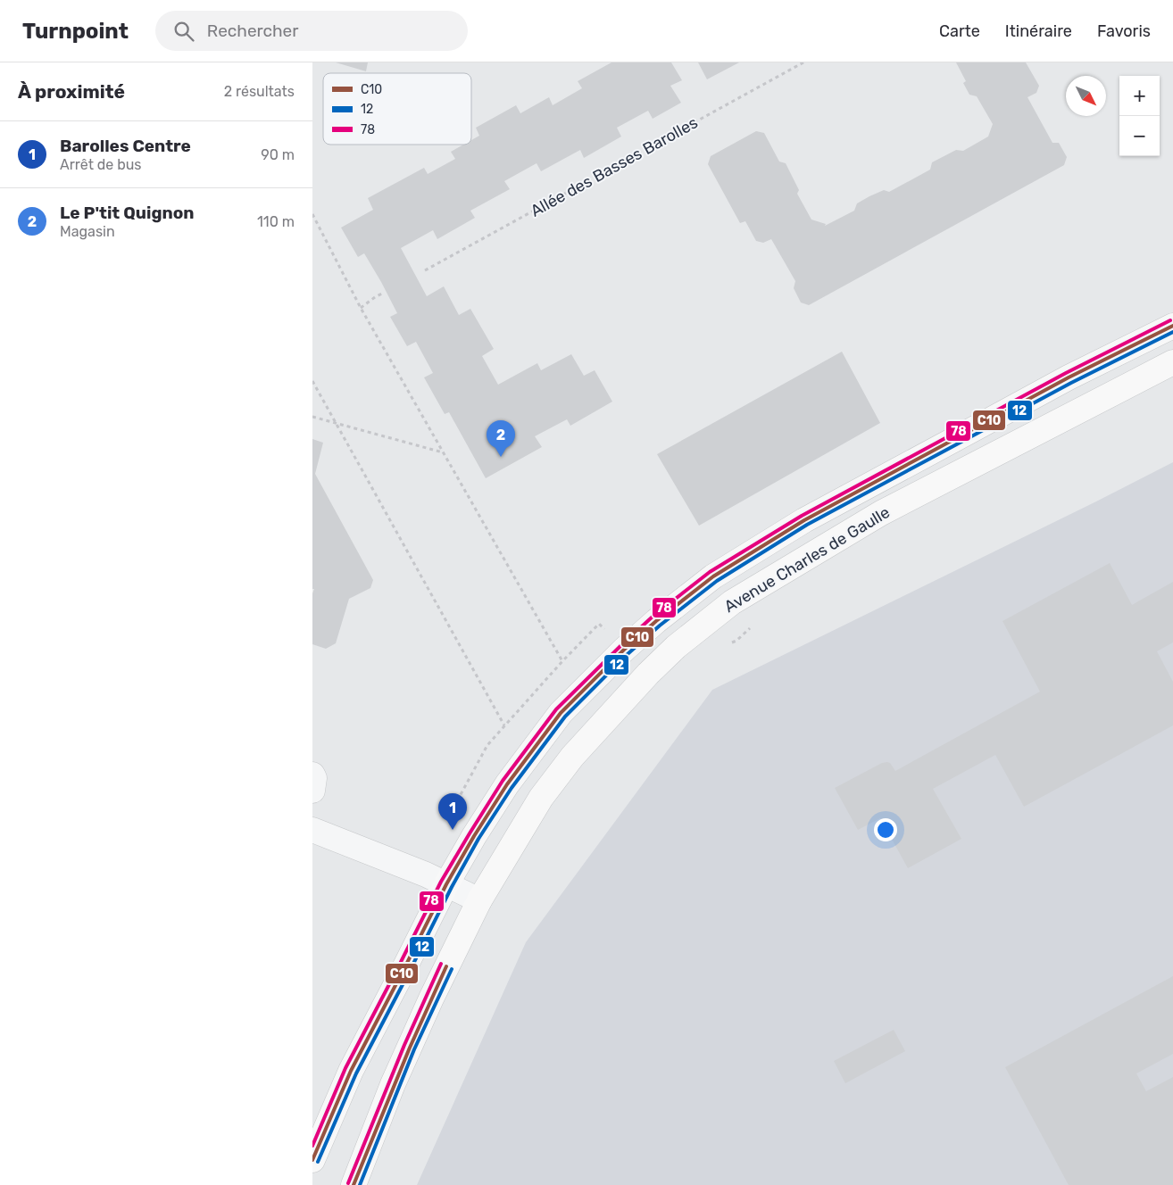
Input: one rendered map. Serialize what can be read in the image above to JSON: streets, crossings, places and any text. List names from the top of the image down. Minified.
{"streets":{"street":["Avenue Charles de Gaulle"],"path":["Allée des Basses Barolles"]},"lines":["transit line 78","transit line C10","transit line 12"],"legend":["C10","12","78"],"north":"bottom right","page":{"header":"Turnpoint","search":"Rechercher","nav":["Carte","Itinéraire","Favoris"],"heading":["À proximité","2 résultats"],"map_buttons":["+","−"],"list":[{"mark":"1","name":"Barolles Centre","note":"Arrêt de bus","value":"90 m"},{"mark":"2","name":"Le P'tit Quignon","note":"Magasin","value":"110 m"}],"pins":["2","1"]}}
